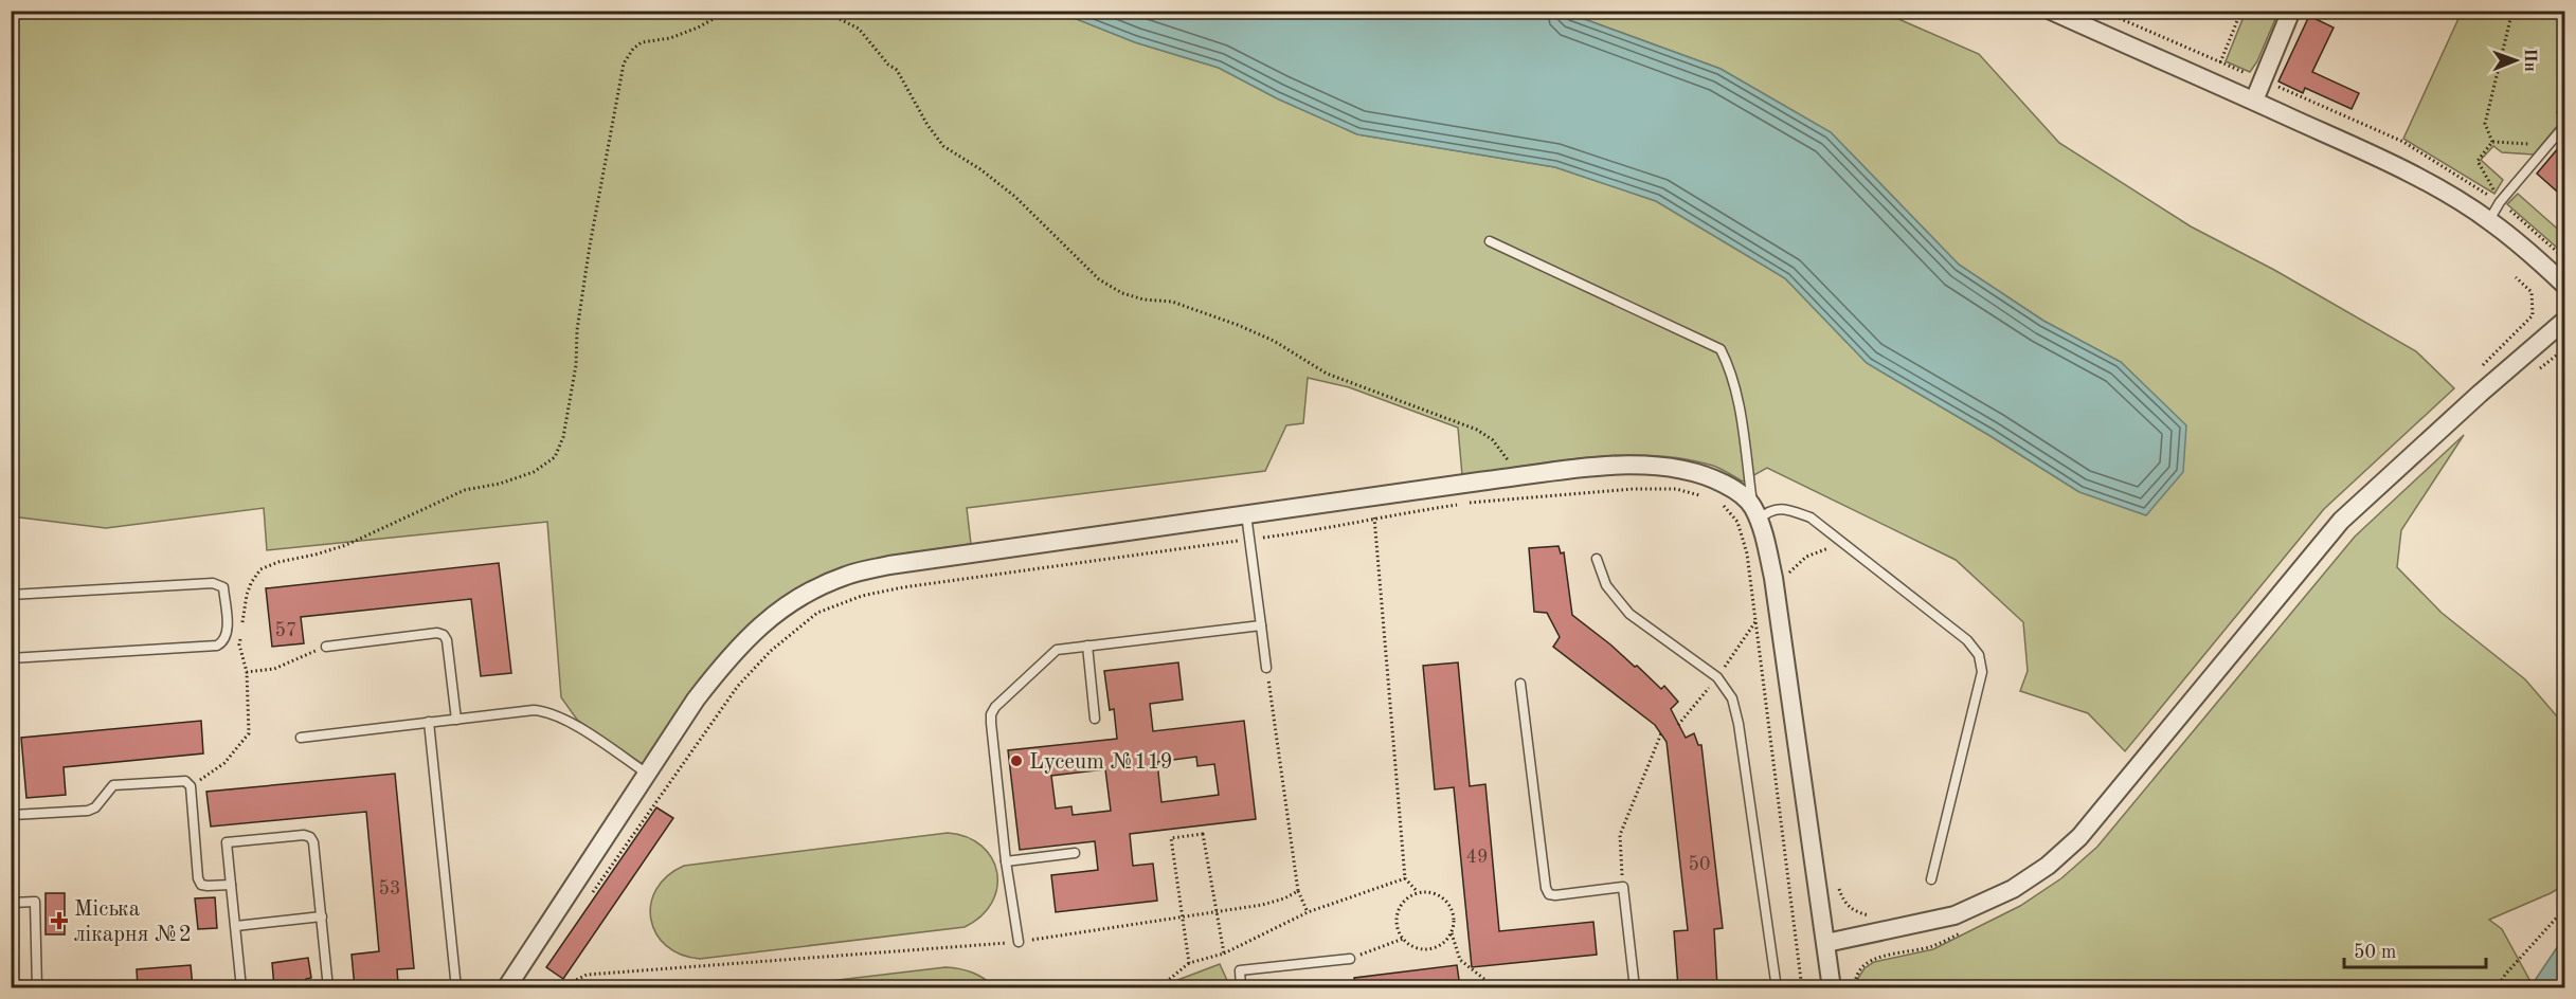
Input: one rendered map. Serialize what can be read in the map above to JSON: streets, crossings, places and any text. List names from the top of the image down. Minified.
{"places":{"other":["Lyceum №119"],"health":["Міська лікарня №2"]},"house_numbers":["57","49","50","53"],"scale_bar":"50 m","north":"right"}
